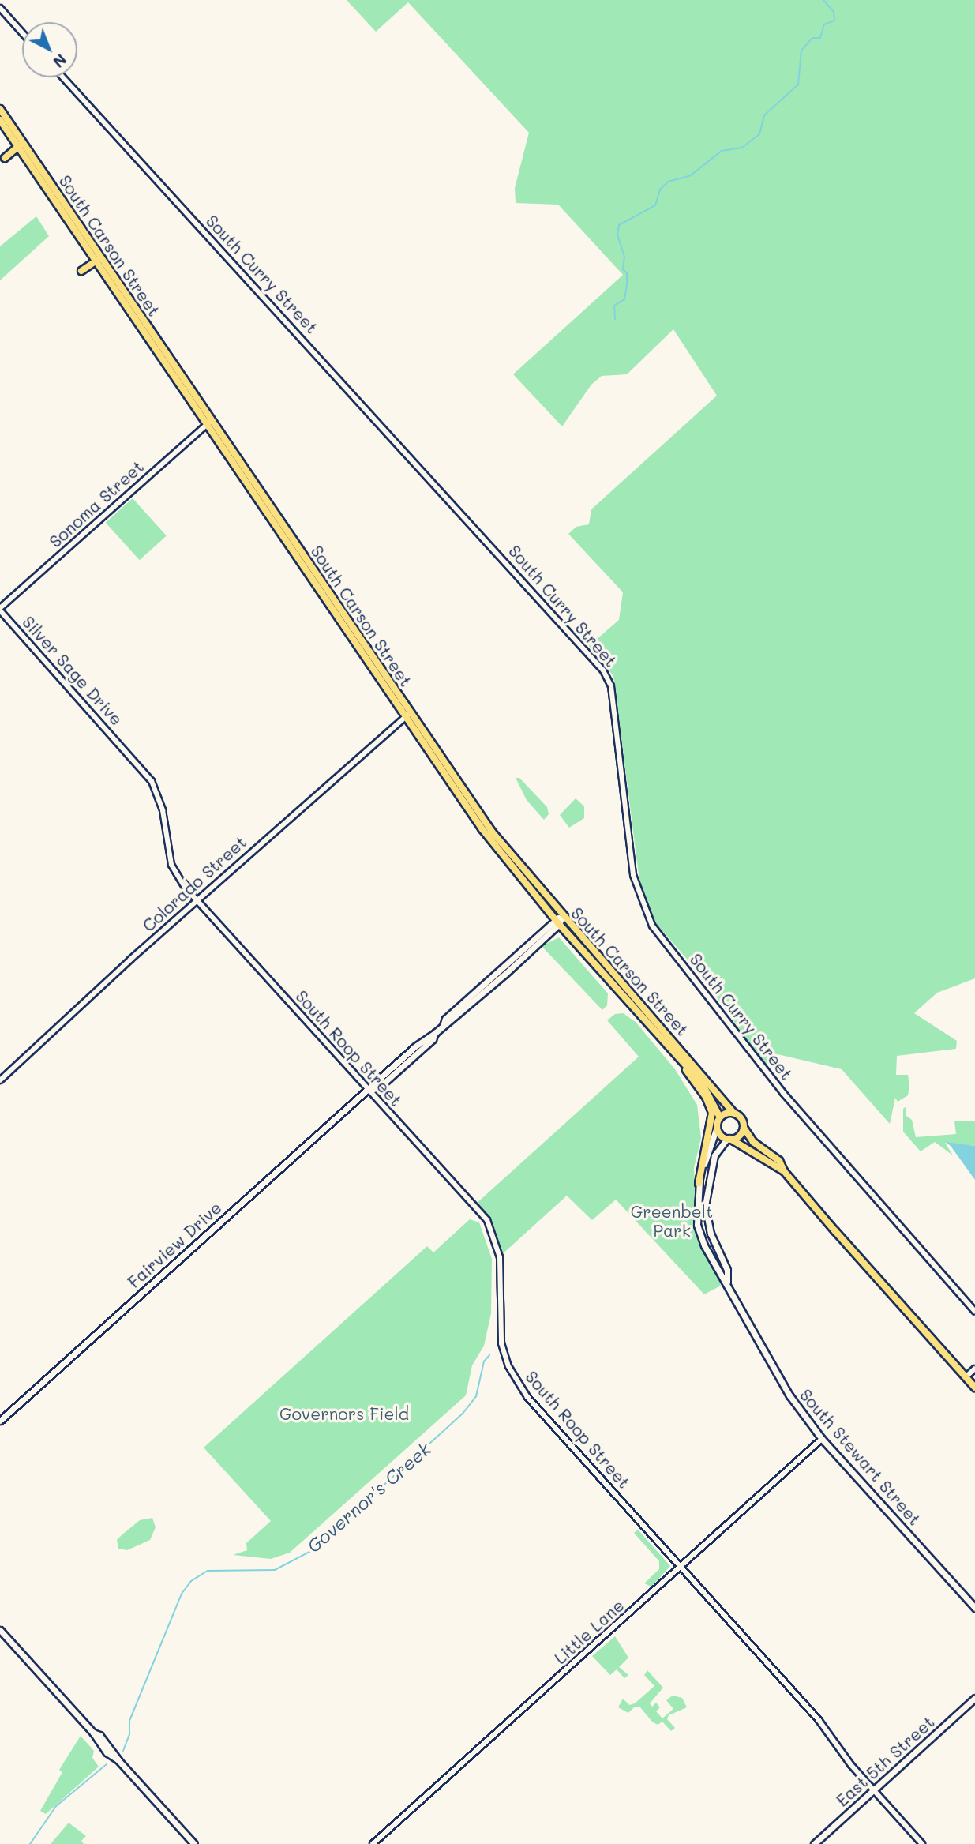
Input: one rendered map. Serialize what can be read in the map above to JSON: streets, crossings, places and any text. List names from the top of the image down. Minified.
{"streets":{"main road":["South Carson Street","Fairview Drive","South Stewart Street","East 5th Street"],"street":["South Curry Street","Sonoma Street","Silver Sage Drive","Colorado Street","South Roop Street","Little Lane"]},"crossings":[["South Carson Street","Sonoma Street"],["South Carson Street","Colorado Street"],["South Carson Street","Fairview Drive"],["South Carson Street","South Stewart Street"],["Sonoma Street","Silver Sage Drive"],["Silver Sage Drive","South Roop Street"],["Colorado Street","South Roop Street"],["South Roop Street","Fairview Drive"],["South Roop Street","Little Lane"],["South Roop Street","East 5th Street"],["South Stewart Street","Little Lane"]],"water":["Governor's Creek"],"parks":["Greenbelt Park","Governors Field"],"north":"bottom right"}
